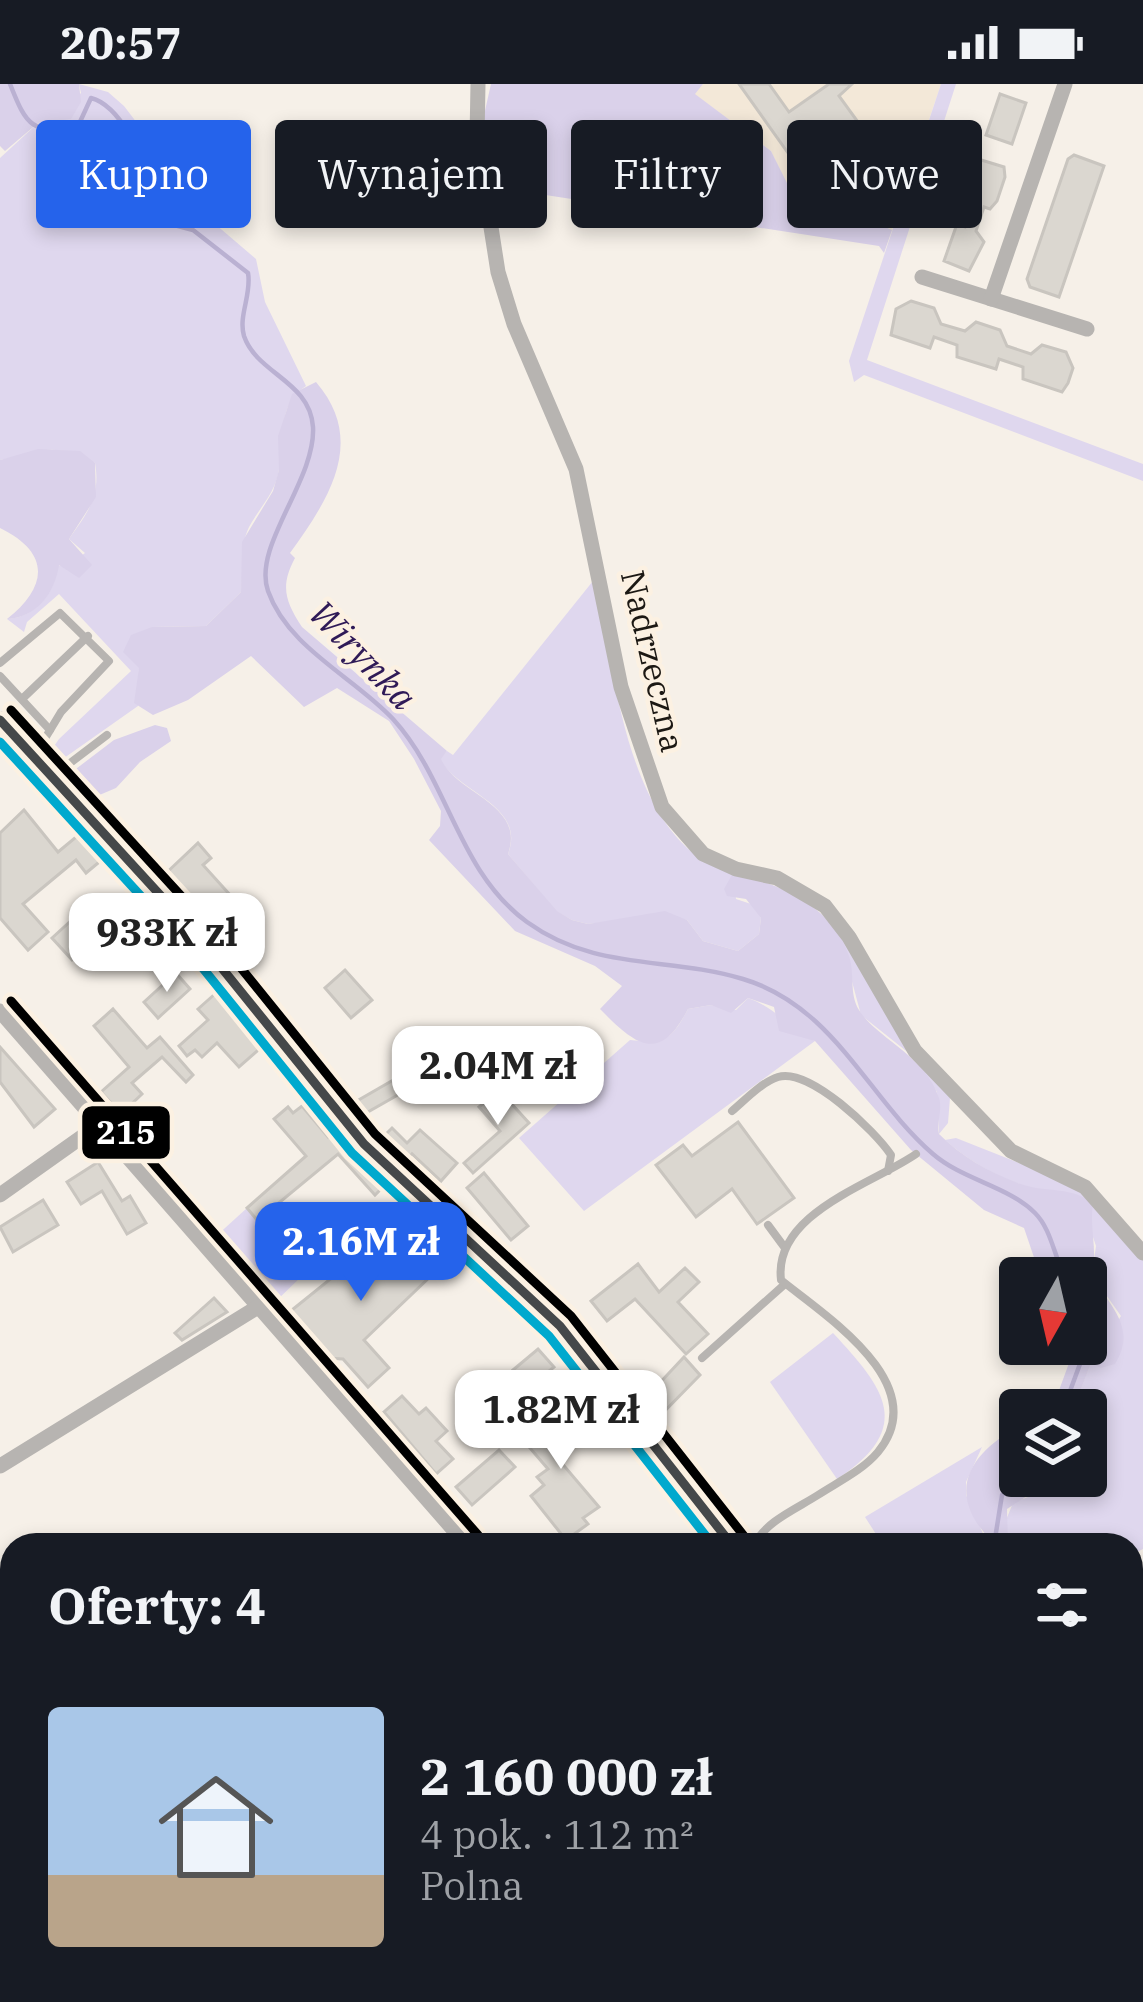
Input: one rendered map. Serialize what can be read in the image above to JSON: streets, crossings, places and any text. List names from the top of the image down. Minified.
{"streets":{"street":["Nadrzeczna"]},"water":["Wirynka"],"lines":["transit line 215"],"north":"bottom","page":{"status":"20:57","chip":["Kupno","Wynajem","Filtry","Nowe"],"price":["933K zł","2.04M zł","2.16M zł","1.82M zł"],"heading":"Oferty: 4","list":[{"name":"2 160 000 zł","note":"4 pok. · 112 m² · Polna"}]}}
